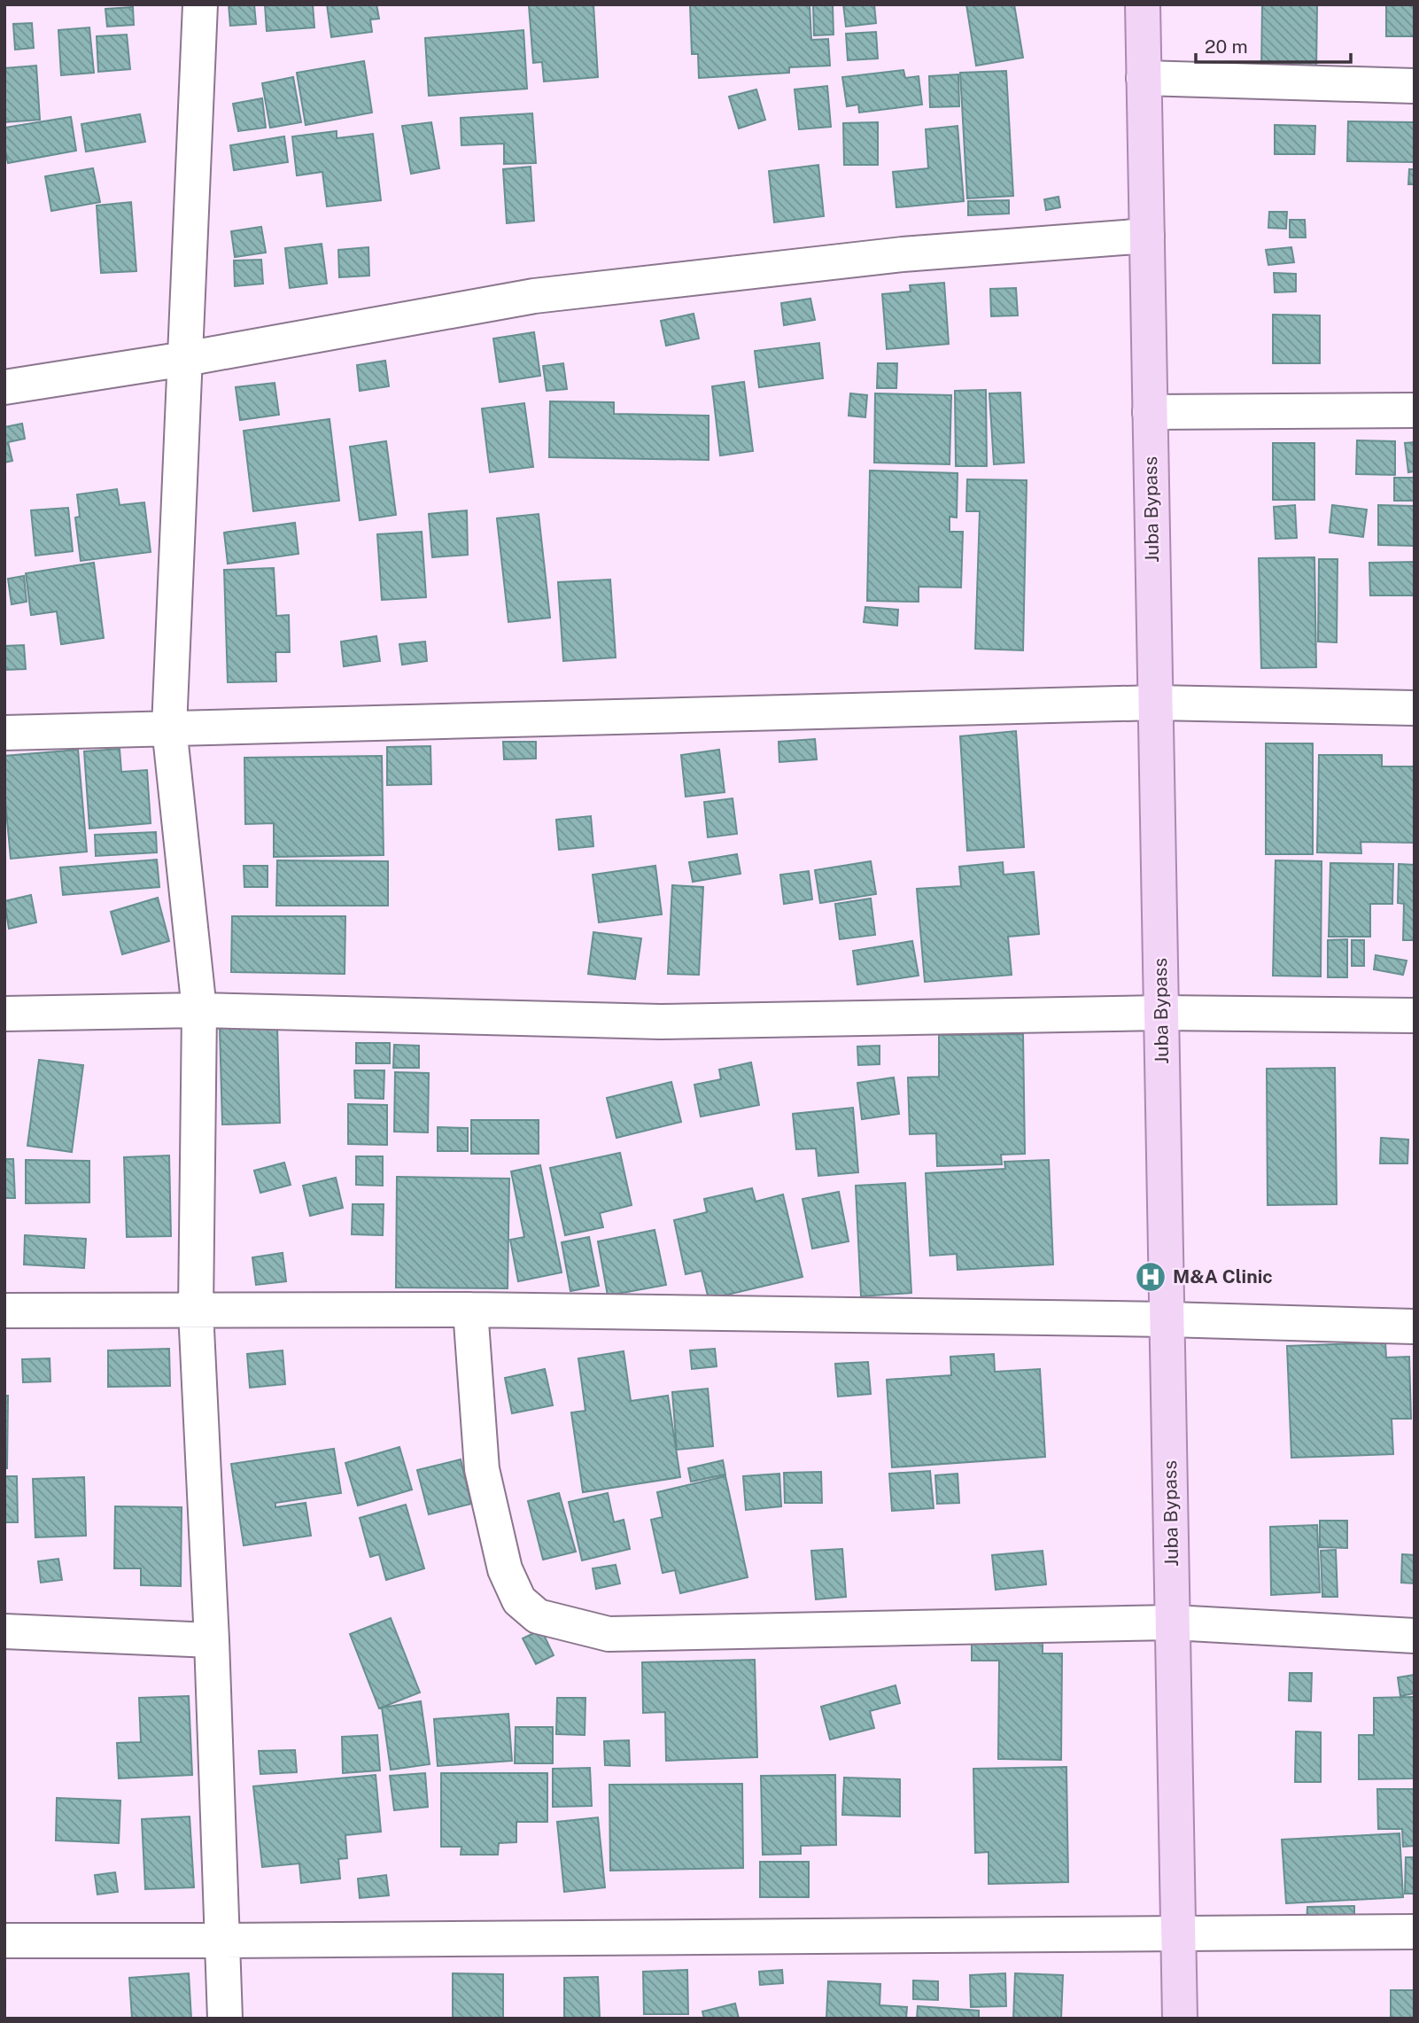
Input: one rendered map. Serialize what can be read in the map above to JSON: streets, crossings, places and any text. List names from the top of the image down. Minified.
{"streets":{"main road":["Juba Bypass"]},"places":{"hospital":["M&A Clinic"]},"scale_bar":"20 m"}
